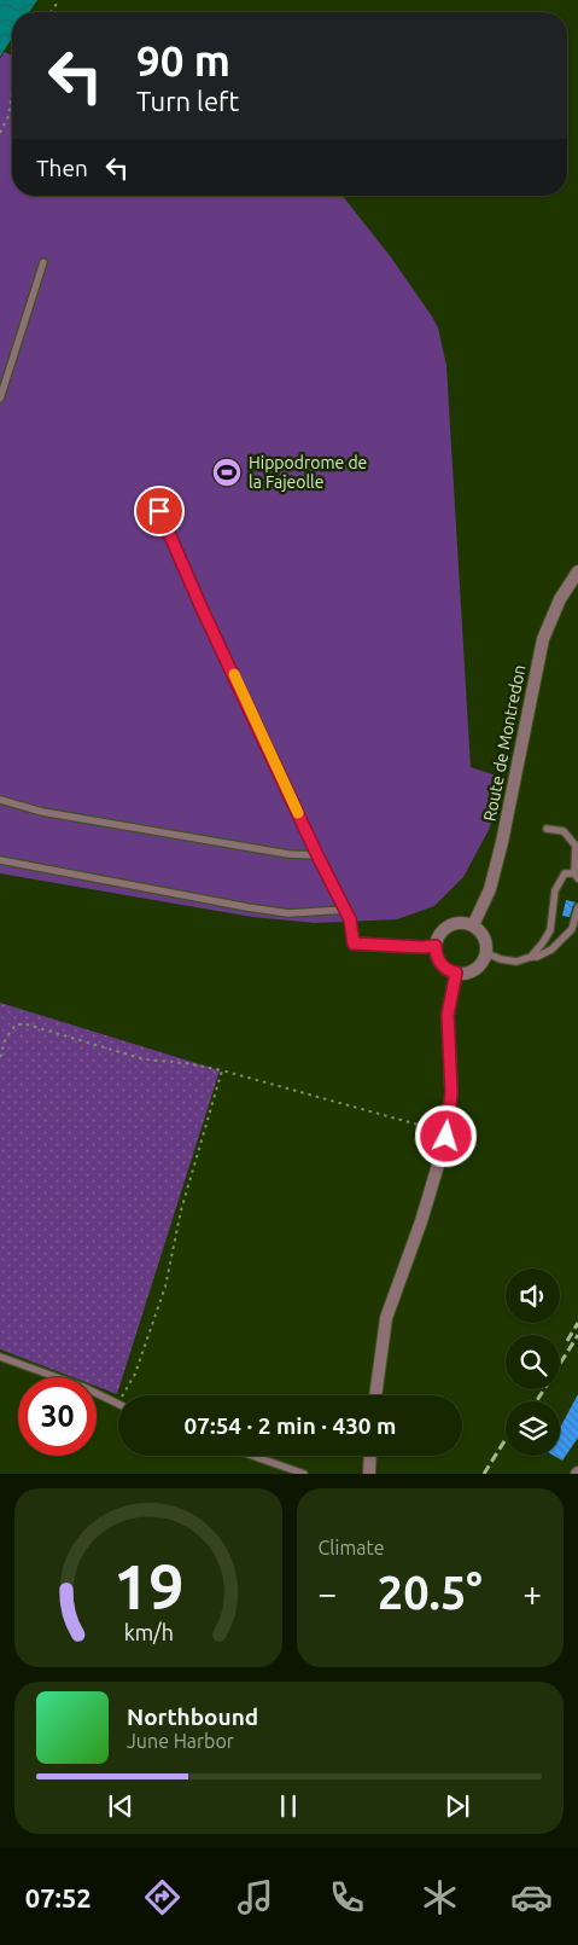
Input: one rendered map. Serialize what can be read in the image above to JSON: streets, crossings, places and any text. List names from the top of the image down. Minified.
{"streets":{"street":["Route de Montredon"]},"places":{"sports":["Hippodrome de la Fajeolle"]},"page":{"turn":["90 m","Turn left"],"then":"Then","limit":"30","trip":"07:54 · 2 min · 430 m","tile":"Climate","heat":["−","20.5°","+"],"song":["Northbound","June Harbor"],"tabs":"07:52","gauge":["19","km/h"]}}
